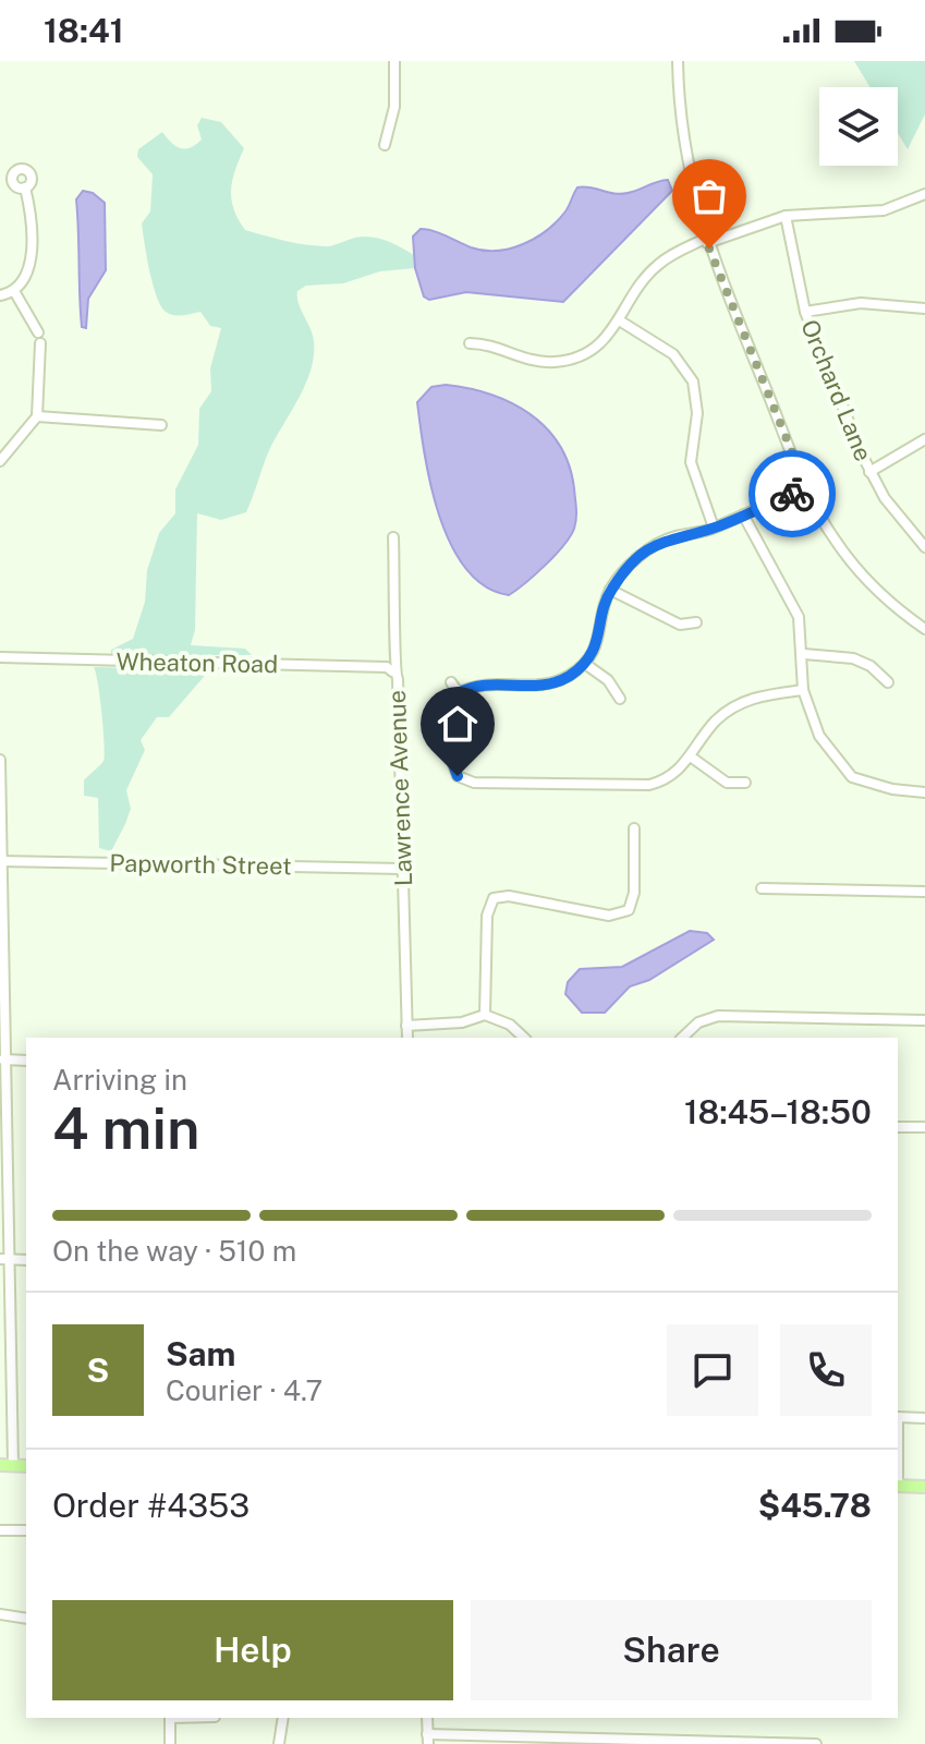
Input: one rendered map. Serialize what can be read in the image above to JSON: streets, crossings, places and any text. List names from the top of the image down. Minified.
{"streets":{"street":["Orchard Lane","Wheaton Road","Lawrence Avenue","Papworth Street"]},"crossings":[["Wheaton Road","Lawrence Avenue"],["Lawrence Avenue","Papworth Street"]],"page":{"status":"18:41","heading":["4 min","Arriving in","18:45–18:50"],"panel":["Sam","Courier · 4.7","Order #4353","$45.78"],"bar":"On the way · 510 m","round":"S","buttons":["Help","Share"]}}
